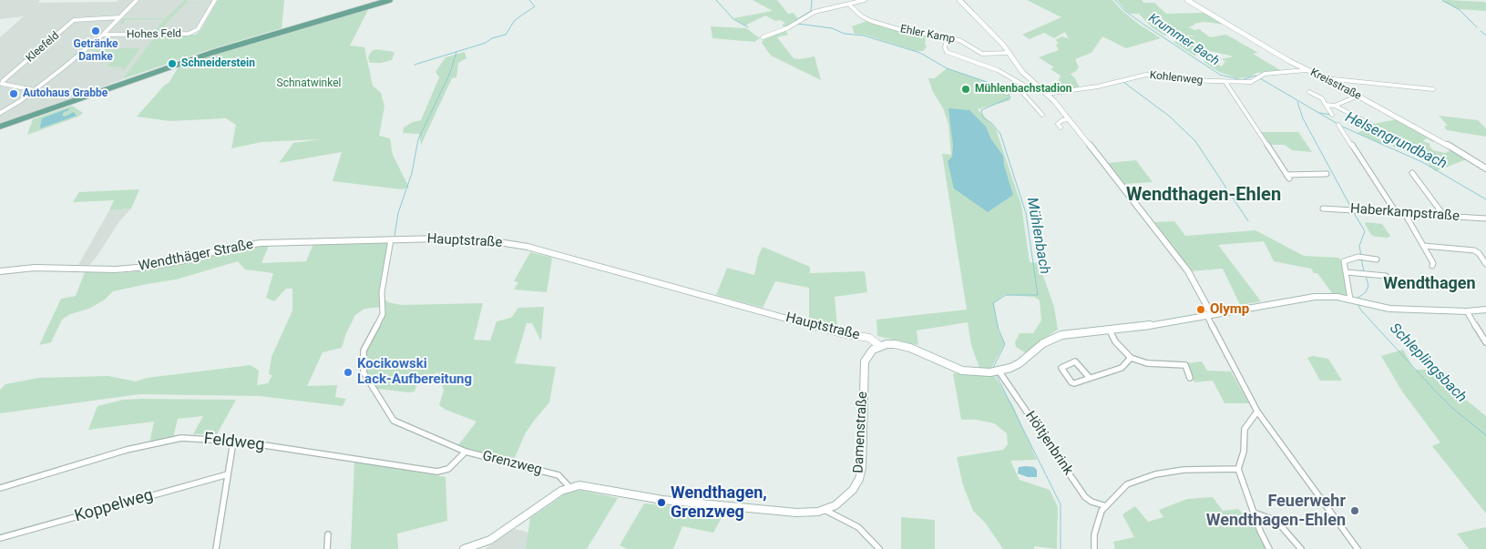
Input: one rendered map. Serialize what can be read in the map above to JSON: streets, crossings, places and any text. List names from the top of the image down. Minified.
{"streets":{"main road":["Hauptstraße","Damenstraße"],"street":["Hohes Feld","Ehler Kamp","Kleefeld","Kohlenweg","Kreisstraße","Haberkampstraße","Wendthäger Straße","Feldweg","Höltjenbrink","Grenzweg","Koppelweg"]},"crossings":[["Kohlenweg","Kreisstraße"],["Hauptstraße","Wendthäger Straße"],["Hauptstraße","Damenstraße"],["Hauptstraße","Höltjenbrink"],["Hauptstraße","Grenzweg"],["Wendthäger Straße","Grenzweg"],["Feldweg","Grenzweg"]],"districts":["Wendthagen-Ehlen","Wendthagen"],"water":["Krummer Bach","Helsengrundbach","Mühlenbach","Schleplingsbach"],"parks":["Schnatwinkel"],"places":["Getränke Damke","Schneiderstein","Mühlenbachstadion","Autohaus Grabbe","Olymp","Kocikowski Lack-Aufbereitung","Wendthagen, Grenzweg","Feuerwehr Wendthagen-Ehlen"]}
